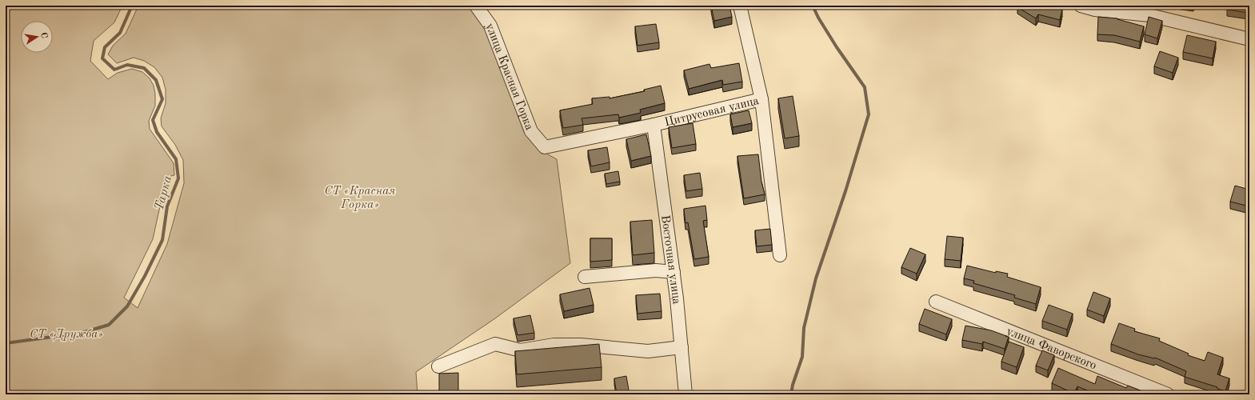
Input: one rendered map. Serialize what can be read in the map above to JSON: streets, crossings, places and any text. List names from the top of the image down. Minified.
{"streets":{"street":["улица Красная Горка","Цитрусовая улица","Восточная улица","улица Фаворского"]},"crossings":[["улица Красная Горка","Цитрусовая улица"],["Цитрусовая улица","Восточная улица"]],"water":["Тарка"],"parks":["СТ «Красная Горка»","СТ «Дружба»"],"north":"right"}
